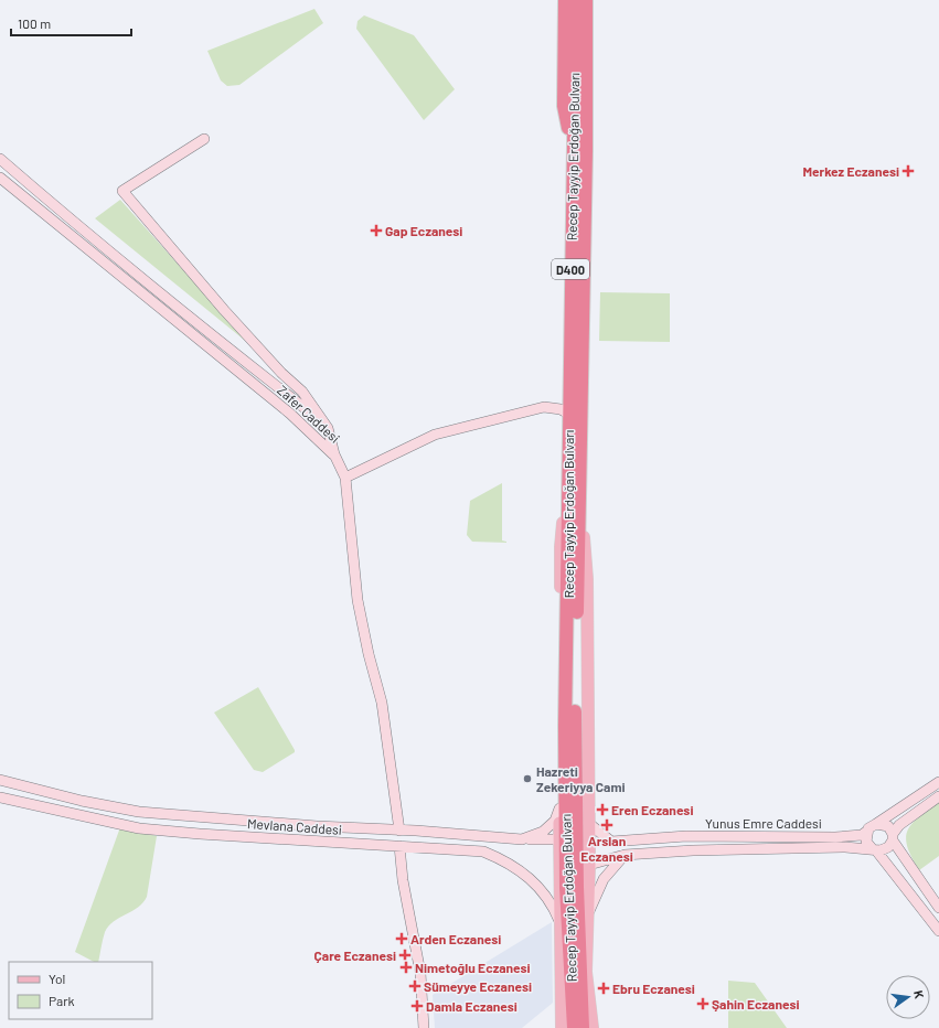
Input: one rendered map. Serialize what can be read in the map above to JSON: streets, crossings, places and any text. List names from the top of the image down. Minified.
{"streets":{"highway":["Recep Tayyip Erdoğan Bulvarı","D400"],"main road":["Zafer Caddesi","Yunus Emre Caddesi","Mevlana Caddesi"]},"places":{"health":["Merkez Eczanesi","Gap Eczanesi","Eren Eczanesi","Arslan Eczanesi","Arden Eczanesi","Çare Eczanesi","Nimetoğlu Eczanesi","Sümeyye Eczanesi","Ebru Eczanesi","Şahin Eczanesi","Damla Eczanesi"],"other":["Hazreti Zekeriyya Cami"]},"legend":["Yol","Park"],"scale_bar":"100 m","north":"right"}
